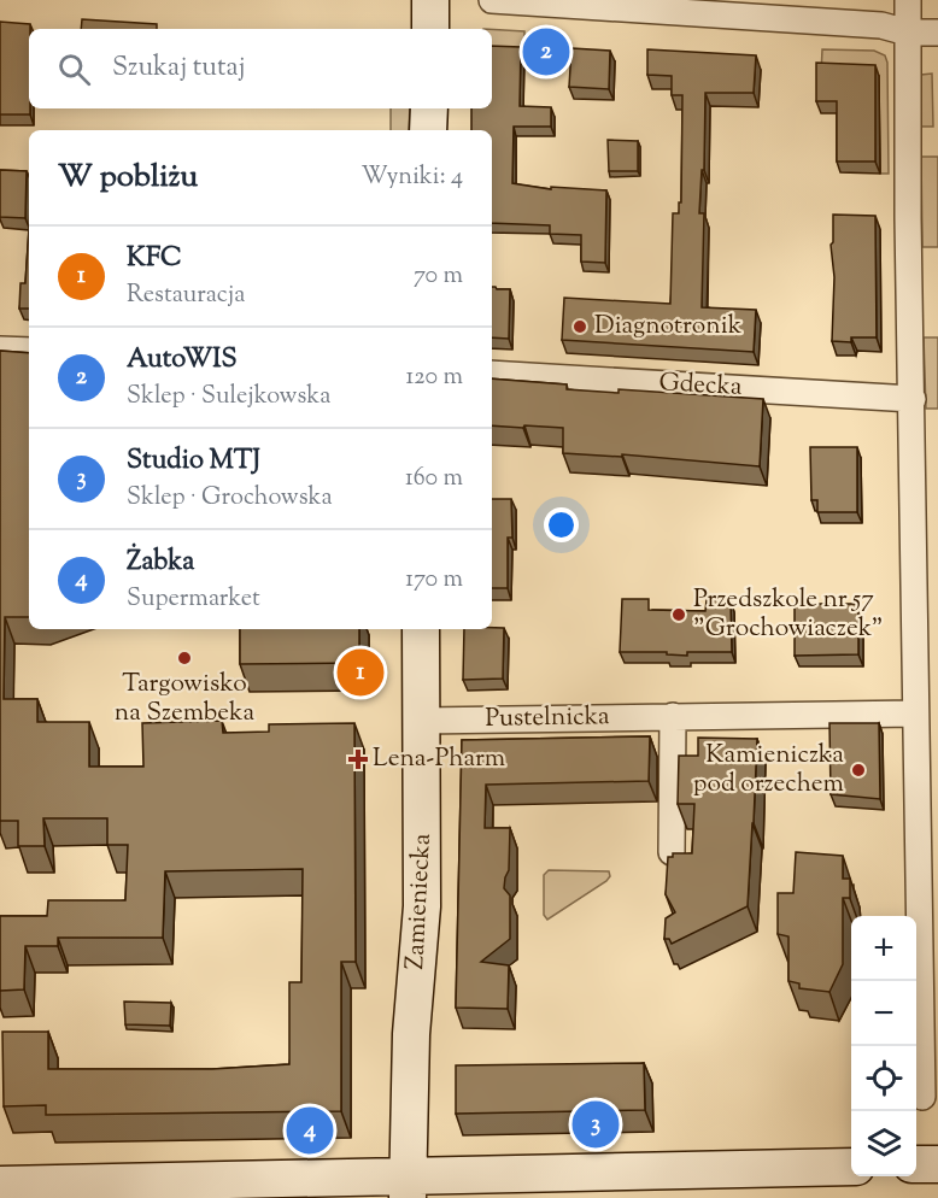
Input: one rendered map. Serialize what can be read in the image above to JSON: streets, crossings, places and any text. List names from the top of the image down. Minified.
{"streets":{"main road":["Zamieniecka"],"street":["Gdecka","Pustelnicka"]},"crossings":[["Pustelnicka","Zamieniecka"]],"places":{"other":["Diagnotronik","Przedszkole nr 57 \"Grochowiaczek\"","Targowisko na Szembeka","Kamieniczka pod orzechem"],"health":["Lena-Pharm"]},"page":{"pins":["2","1","3","4"],"search":"Szukaj tutaj","heading":["W pobliżu","Wyniki: 4"],"list":[{"mark":"1","name":"KFC","note":"Restauracja","value":"70 m"},{"mark":"2","name":"AutoWIS","note":"Sklep · Sulejkowska","value":"120 m"},{"mark":"3","name":"Studio MTJ","note":"Sklep · Grochowska","value":"160 m"},{"mark":"4","name":"Żabka","note":"Supermarket","value":"170 m"}],"map_buttons":["+","−"]}}
